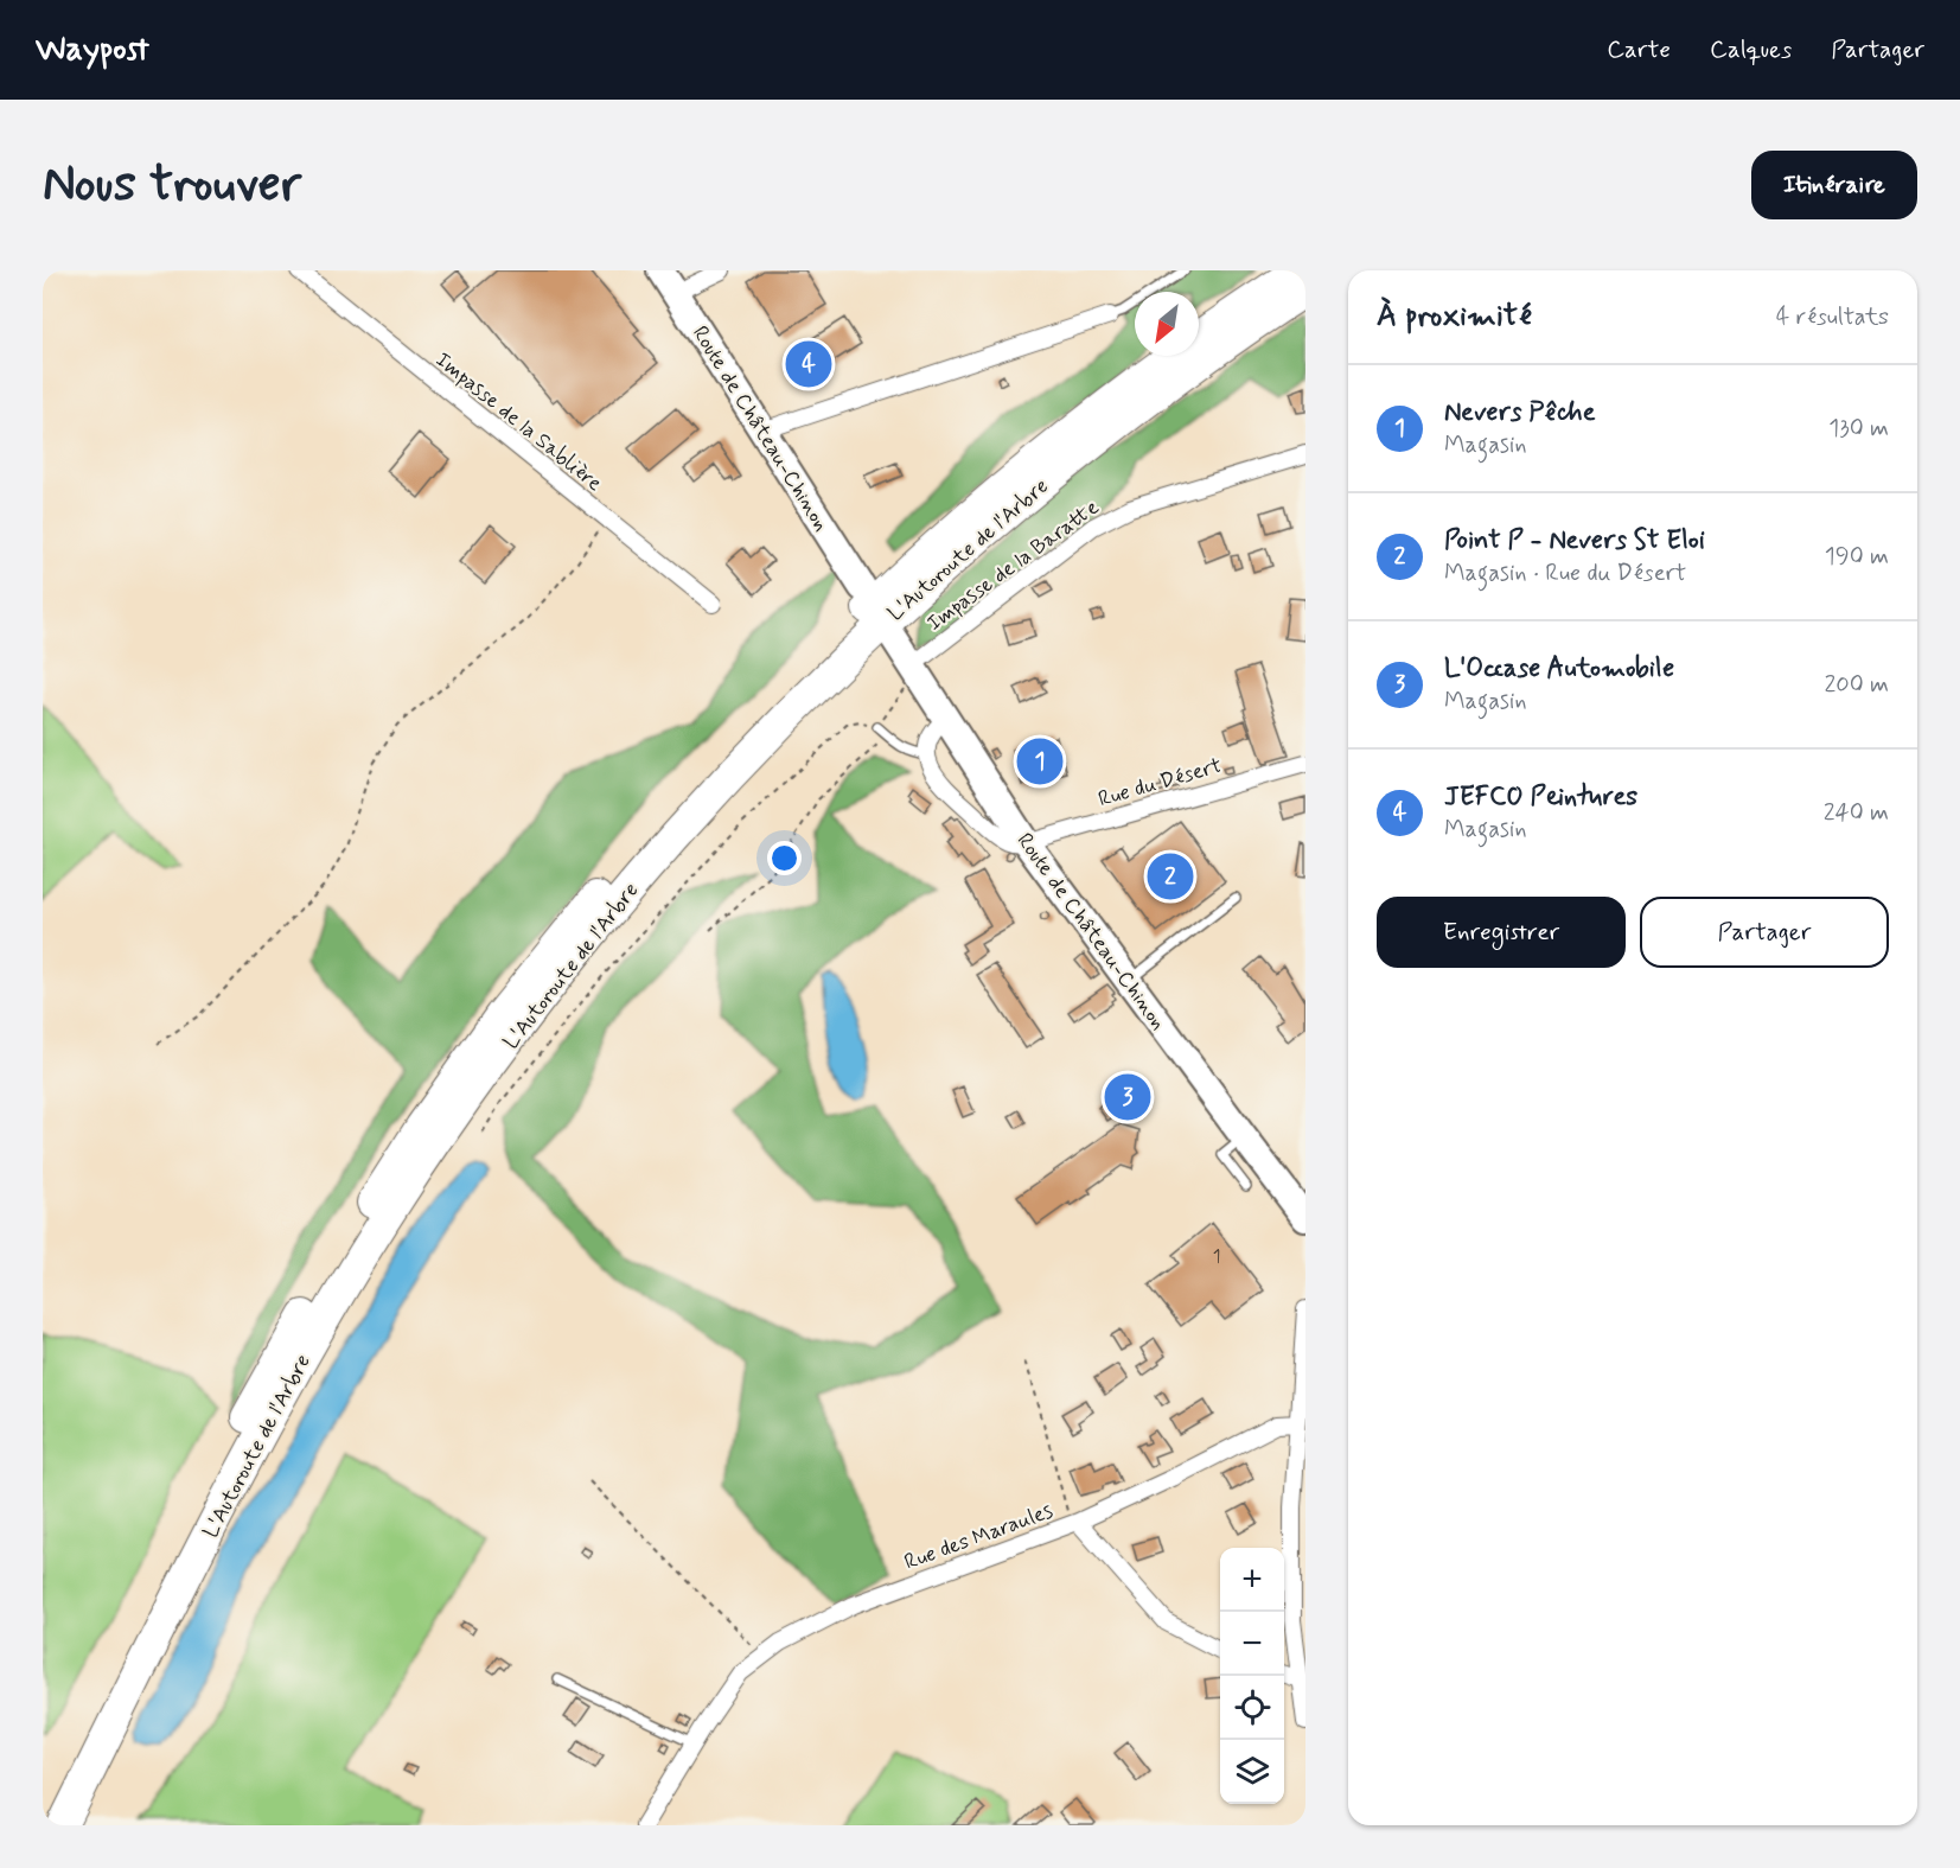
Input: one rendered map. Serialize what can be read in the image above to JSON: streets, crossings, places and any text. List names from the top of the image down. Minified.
{"streets":{"highway":["L'Autoroute de l'Arbre"],"main road":["Route de Château-Chinon"],"street":["Impasse de la Sablière","Impasse de la Baratte","Rue du Désert","Rue des Maraules"]},"crossings":[["Route de Château-Chinon","Impasse de la Baratte"],["Route de Château-Chinon","Rue du Désert"]],"house_numbers":["1"],"north":"bottom left","page":{"header":"Waypost","nav":["Carte","Calques","Partager"],"buttons":["Itinéraire",["Enregistrer","Partager"]],"title":"Nous trouver","heading":["À proximité","4 résultats"],"pins":["4","1","2","3"],"list":[{"mark":"1","name":"Nevers Pêche","note":"Magasin","value":"130 m"},{"mark":"2","name":"Point P - Nevers St Eloi","note":"Magasin · Rue du Désert","value":"190 m"},{"mark":"3","name":"L'Occase Automobile","note":"Magasin","value":"200 m"},{"mark":"4","name":"JEFCO Peintures","note":"Magasin","value":"240 m"}],"map_buttons":["+","−"]}}
